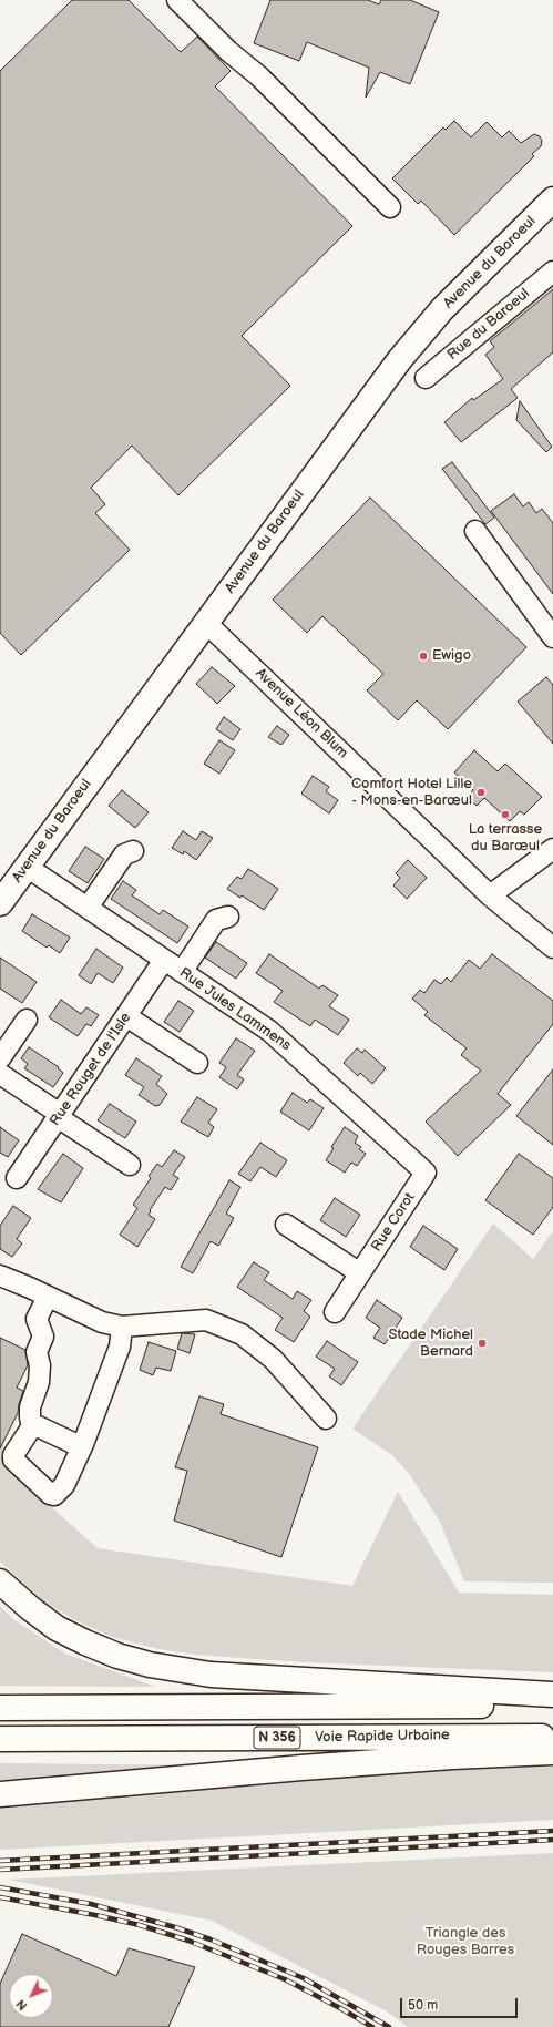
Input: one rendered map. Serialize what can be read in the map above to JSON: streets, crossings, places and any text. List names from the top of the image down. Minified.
{"streets":{"main road":["Avenue du Baroeul","Voie Rapide Urbaine","N 356"],"street":["Rue du Baroeul","Avenue Léon Blum","Rue Jules Lammens","Rue Rouget de l'Isle","Rue Corot"]},"crossings":[["Avenue du Baroeul","Avenue Léon Blum"],["Avenue du Baroeul","Rue Jules Lammens"],["Rue Jules Lammens","Rue Rouget de l'Isle"],["Rue Jules Lammens","Rue Corot"]],"parks":["Triangle des Rouges Barres"],"places":["Ewigo","Comfort Hotel Lille - Mons-en-Barœul","La terrasse du Barœul","Stade Michel Bernard"],"scale_bar":"50 m","north":"bottom left"}
